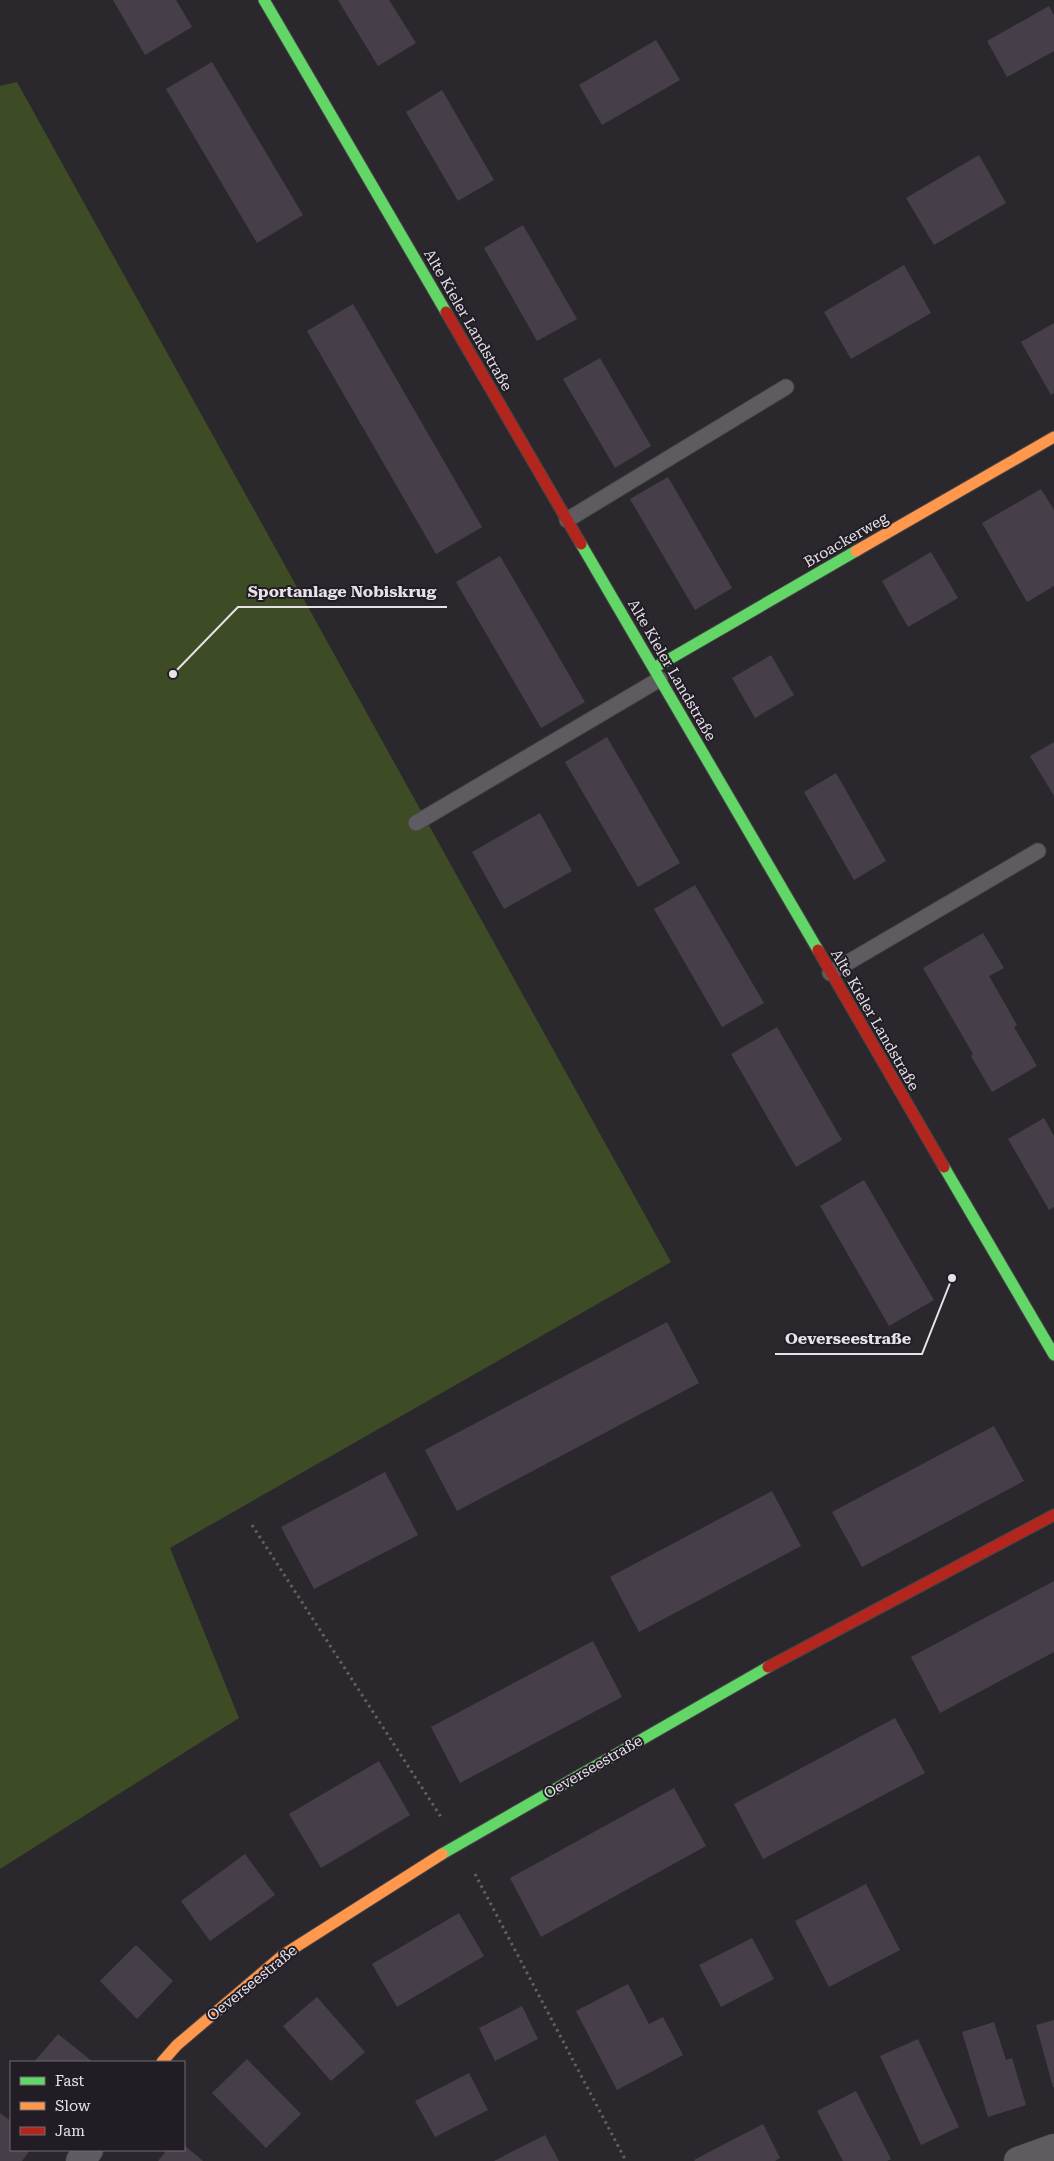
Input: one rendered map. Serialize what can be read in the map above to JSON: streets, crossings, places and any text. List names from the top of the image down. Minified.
{"streets":{"street":["Alte Kieler Landstraße","Broackerweg","Oeverseestraße"]},"crossings":[["Alte Kieler Landstraße","Broackerweg"]],"places":["Sportanlage Nobiskrug","Oeverseestraße"],"legend":["Fast","Slow","Jam"]}
